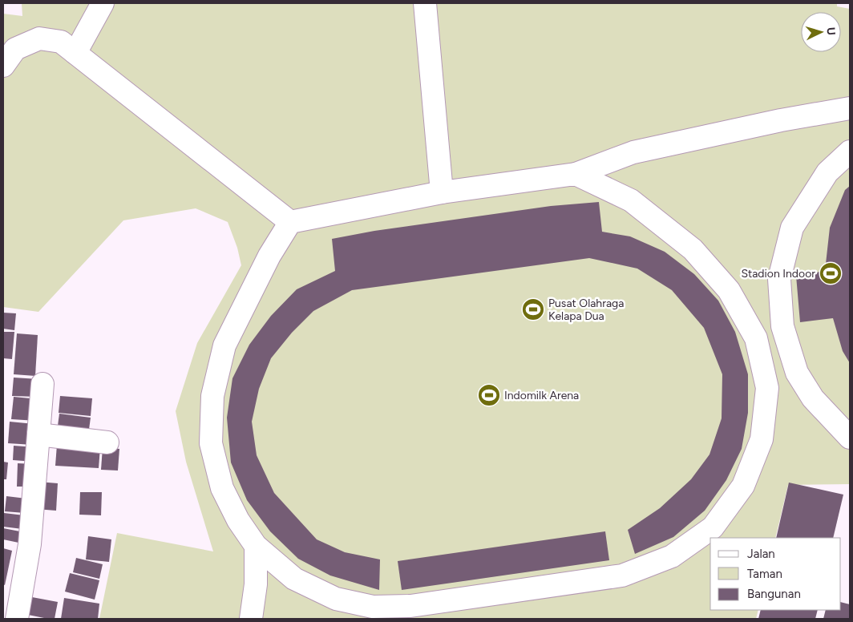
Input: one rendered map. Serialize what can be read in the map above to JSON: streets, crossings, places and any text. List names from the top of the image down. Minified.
{"places":{"sports":["Stadion Indoor","Pusat Olahraga Kelapa Dua","Indomilk Arena"]},"legend":["Jalan","Taman","Bangunan"],"north":"right"}
